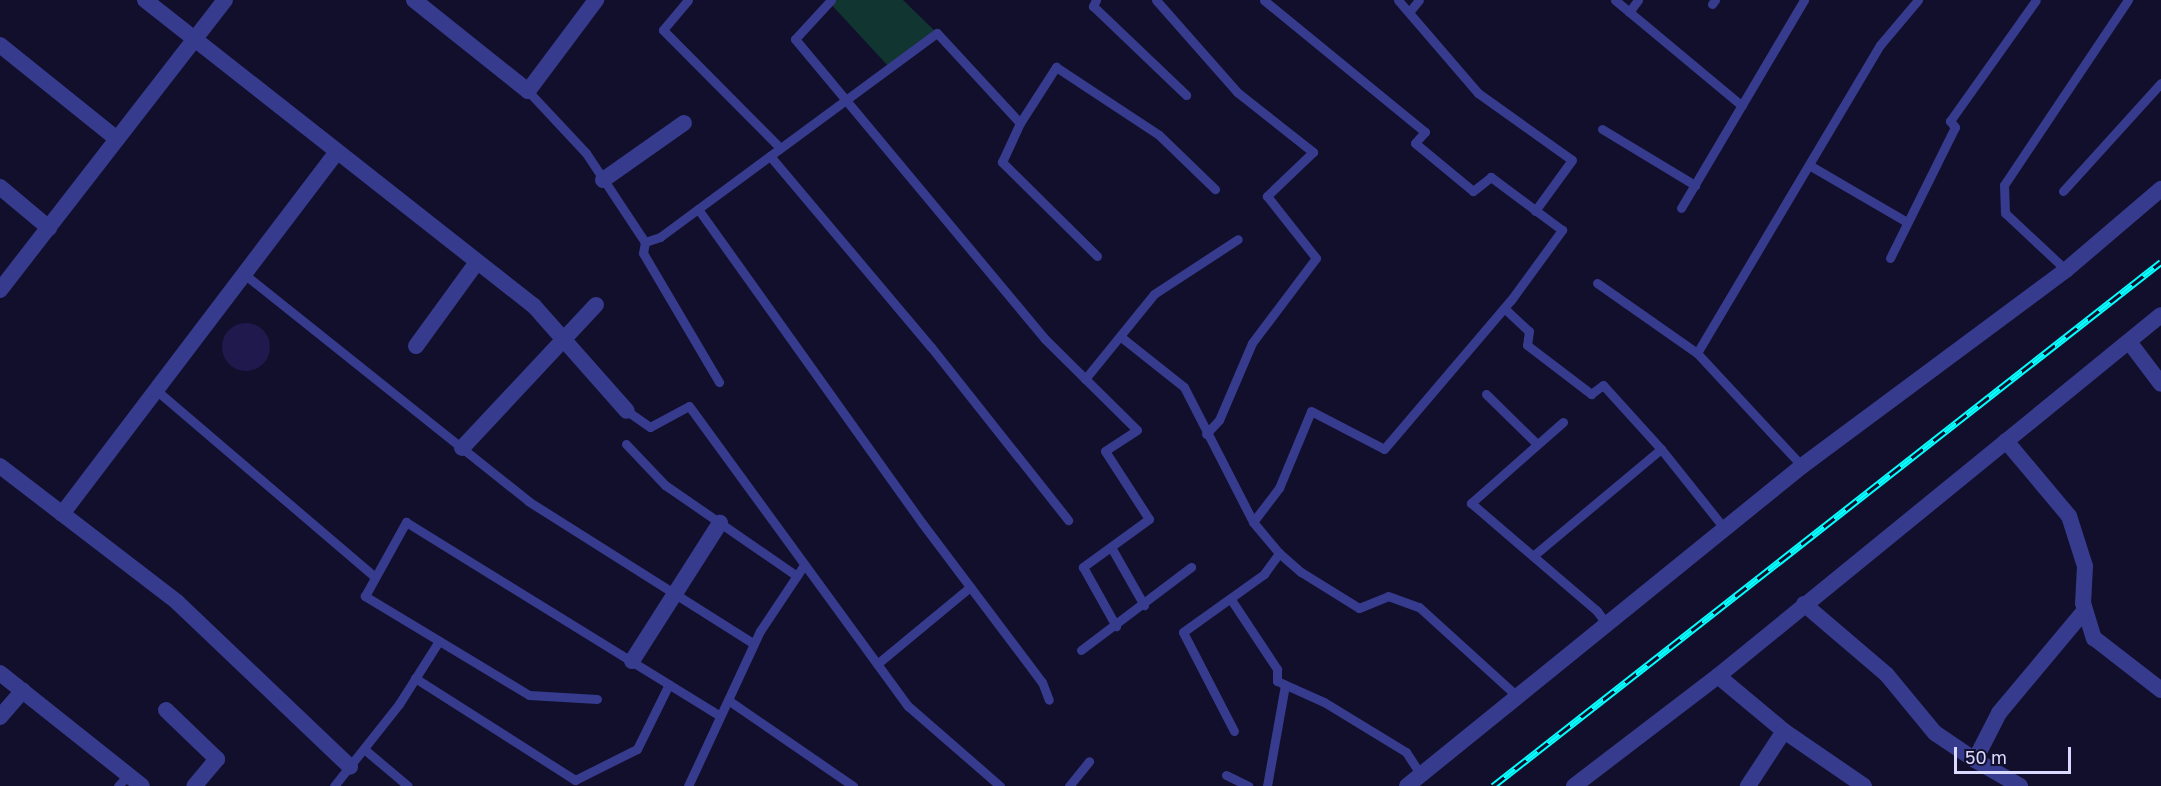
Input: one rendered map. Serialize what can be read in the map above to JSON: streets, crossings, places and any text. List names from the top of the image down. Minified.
{"scale_bar":"50 m"}
